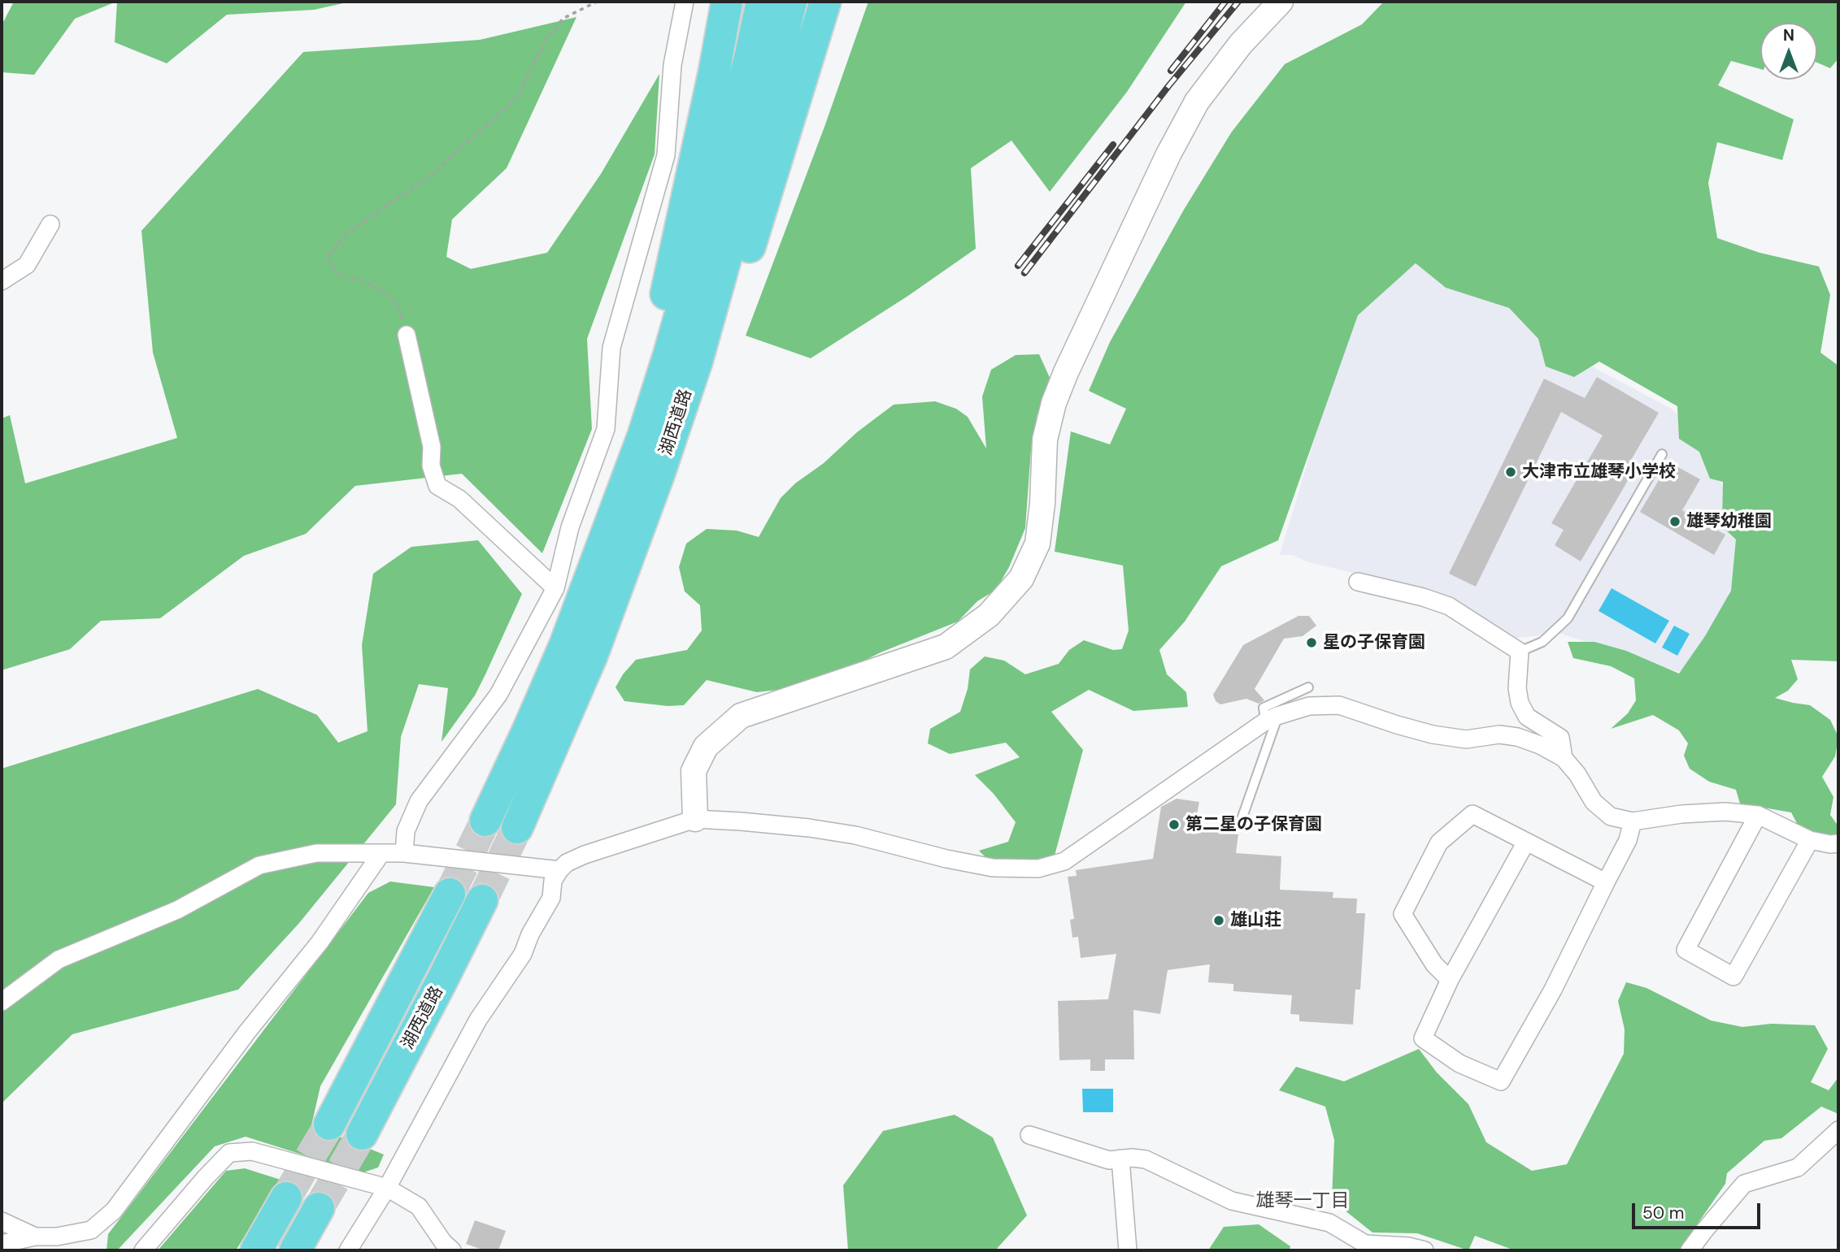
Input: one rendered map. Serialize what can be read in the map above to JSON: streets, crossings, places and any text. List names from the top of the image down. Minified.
{"streets":{"highway":["湖西道路"]},"districts":["雄琴一丁目"],"places":["大津市立雄琴小学校","雄琴幼稚園","星の子保育園","第二星の子保育園","雄山荘"],"scale_bar":"50 m","north":"top"}
